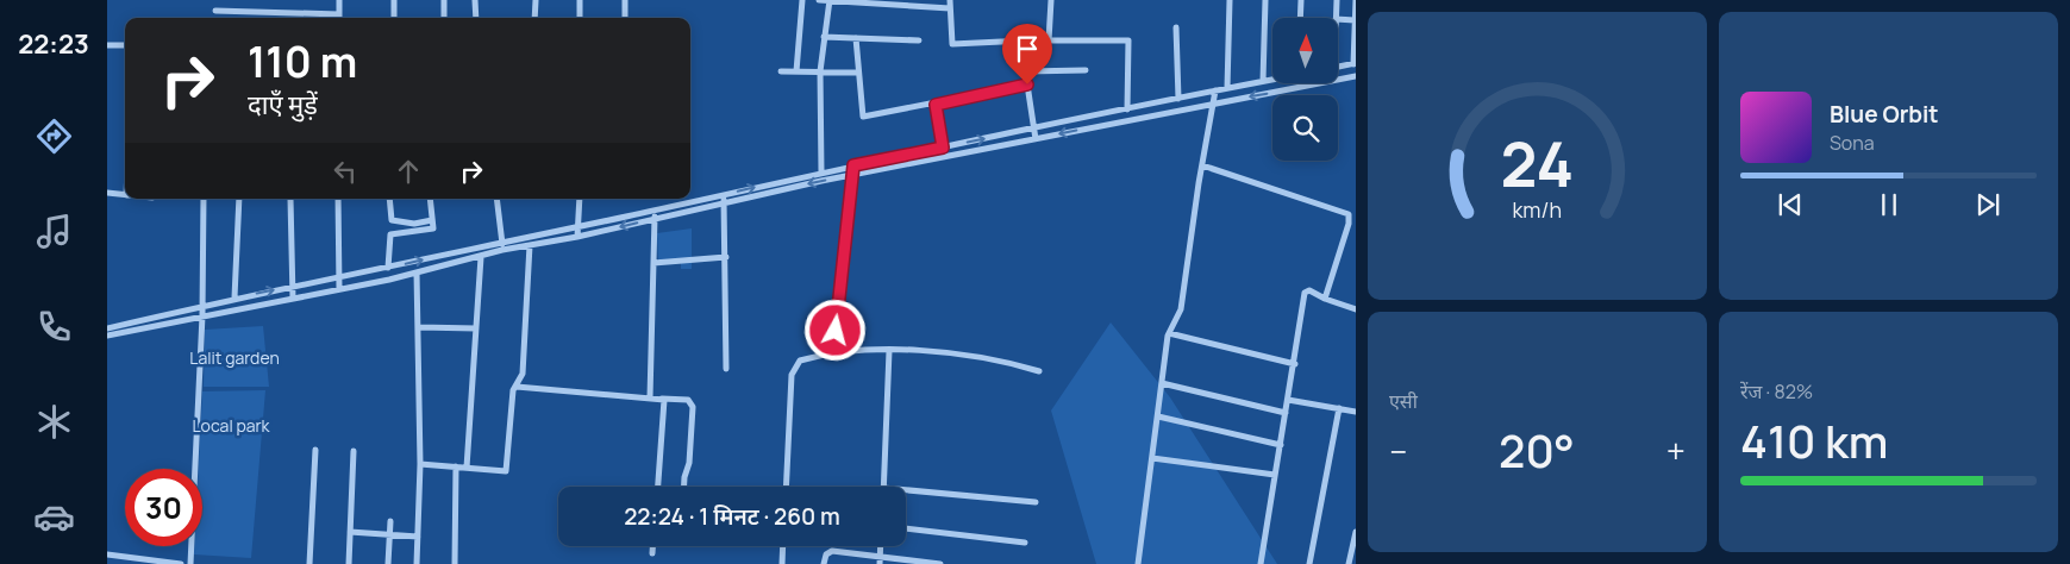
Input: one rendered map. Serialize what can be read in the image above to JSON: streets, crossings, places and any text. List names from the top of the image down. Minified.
{"parks":["Lalit garden","Local park"],"north":"top","page":{"tabs":"22:23","turn":["110 m","दाएँ मुड़ें"],"song":["Blue Orbit","Sona"],"tile":["एसी",["रेंज · 82%","410 km"]],"heat":["−","20°","+"],"limit":"30","trip":"22:24 · 1 मिनट · 260 m","gauge":["24","km/h"]}}
